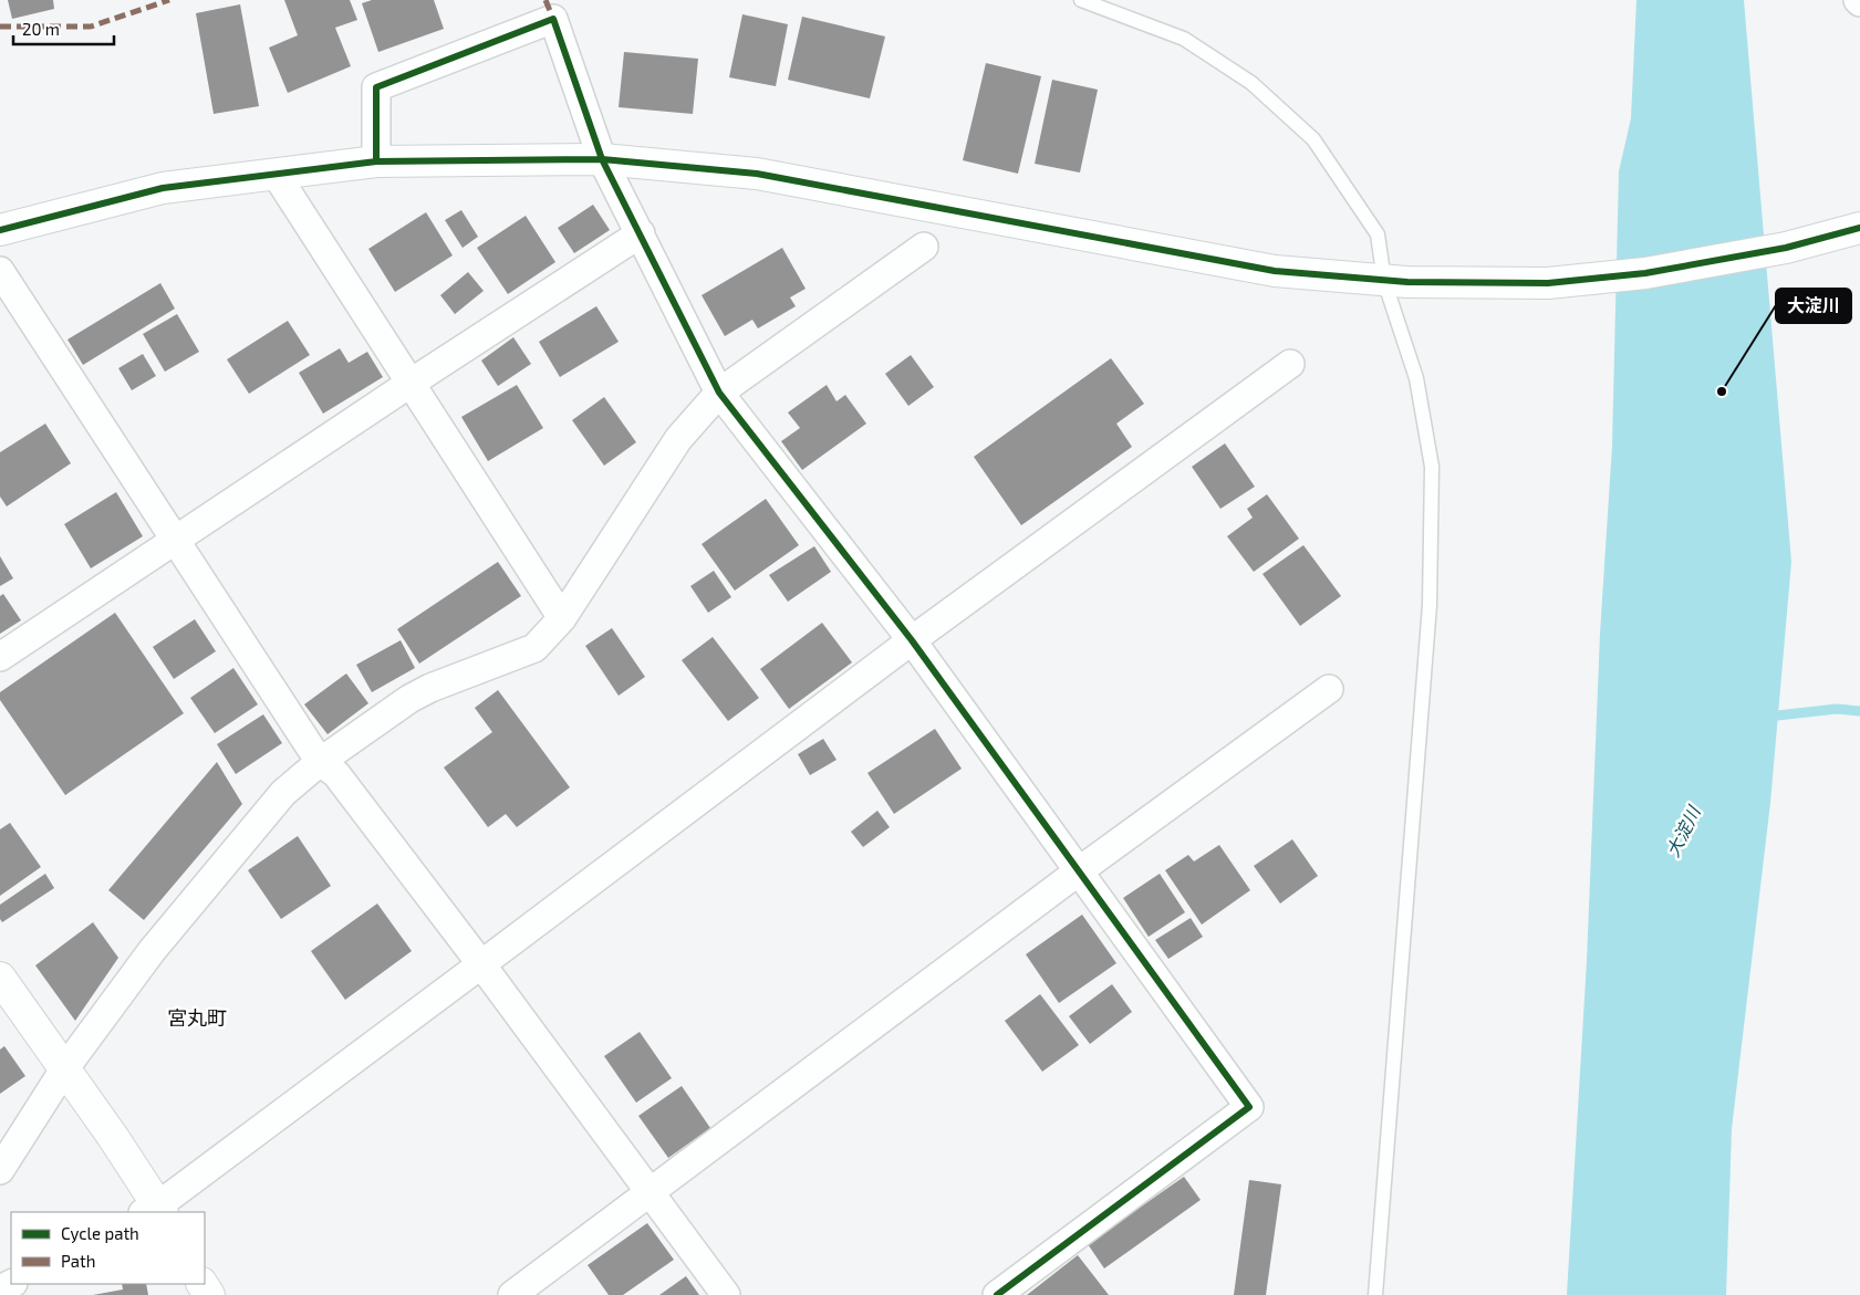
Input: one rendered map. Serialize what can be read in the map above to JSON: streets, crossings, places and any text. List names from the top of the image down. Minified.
{"districts":["宮丸町"],"water":["大淀川"],"places":["大淀川"],"legend":["Cycle path","Path"],"scale_bar":"20 m"}
